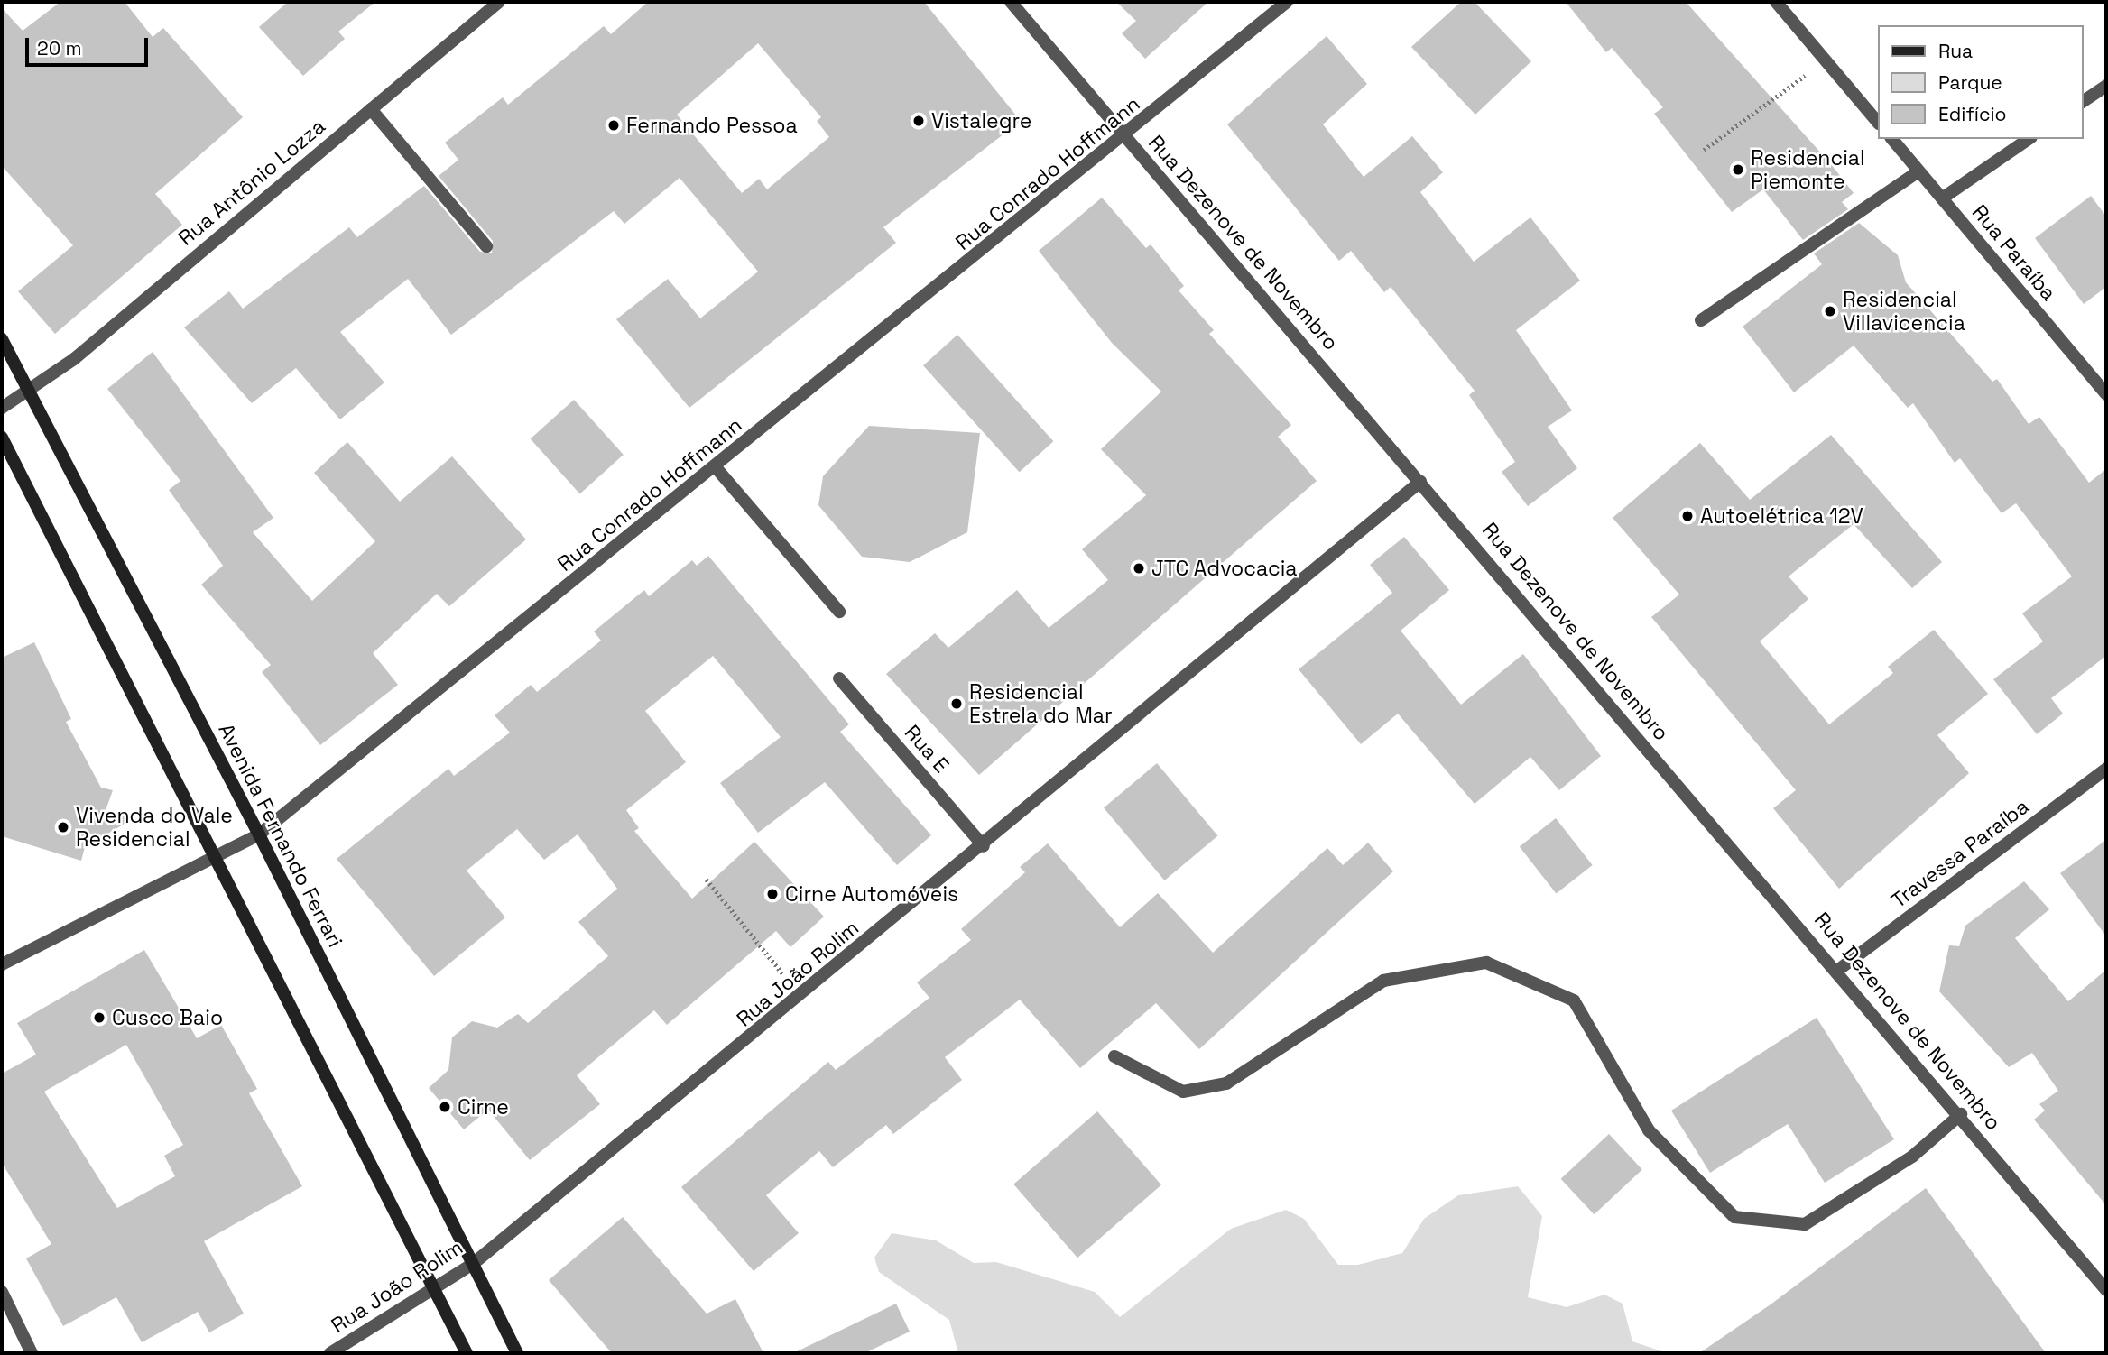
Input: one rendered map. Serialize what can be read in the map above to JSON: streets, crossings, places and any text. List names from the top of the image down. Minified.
{"streets":{"main road":["Avenida Fernando Ferrari"],"street":["Rua Conrado Hoffmann","Rua Antônio Lozza","Rua Dezenove de Novembro","Rua Paraíba","Rua E","Travessa Paraíba","Rua João Rolim"]},"crossings":[["Rua Conrado Hoffmann","Rua Dezenove de Novembro"],["Rua Conrado Hoffmann","Avenida Fernando Ferrari"],["Rua Antônio Lozza","Avenida Fernando Ferrari"],["Rua Dezenove de Novembro","Travessa Paraíba"],["Rua Dezenove de Novembro","Rua João Rolim"],["Rua E","Rua João Rolim"],["Avenida Fernando Ferrari","Rua João Rolim"]],"places":["Vistalegre","Fernando Pessoa","Residencial Piemonte","Residencial Villavicencia","Autoelétrica 12V","JTC Advocacia","Residencial Estrela do Mar","Vivenda do Vale Residencial","Cirne Automóveis","Cusco Baio","Cirne"],"legend":["Rua","Parque","Edifício"],"scale_bar":"20 m"}
